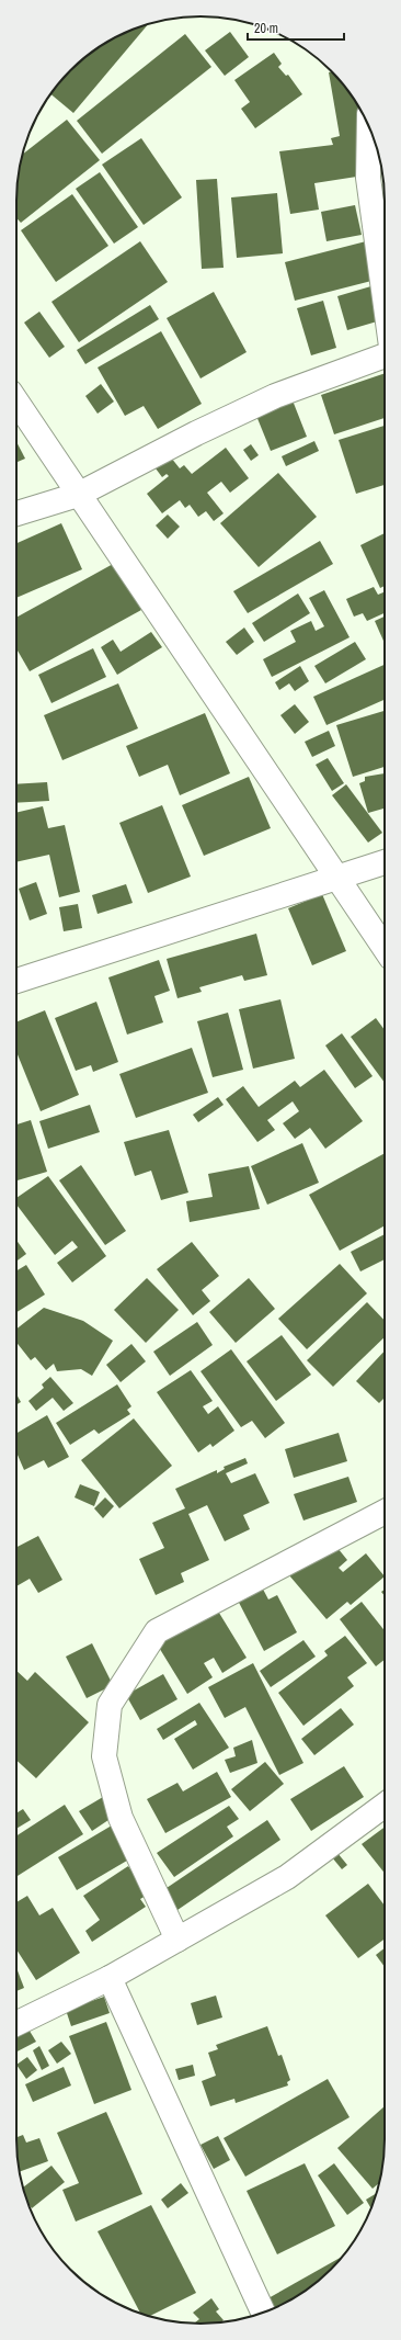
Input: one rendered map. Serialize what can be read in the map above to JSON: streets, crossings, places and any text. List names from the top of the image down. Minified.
{"scale_bar":"20 m"}
